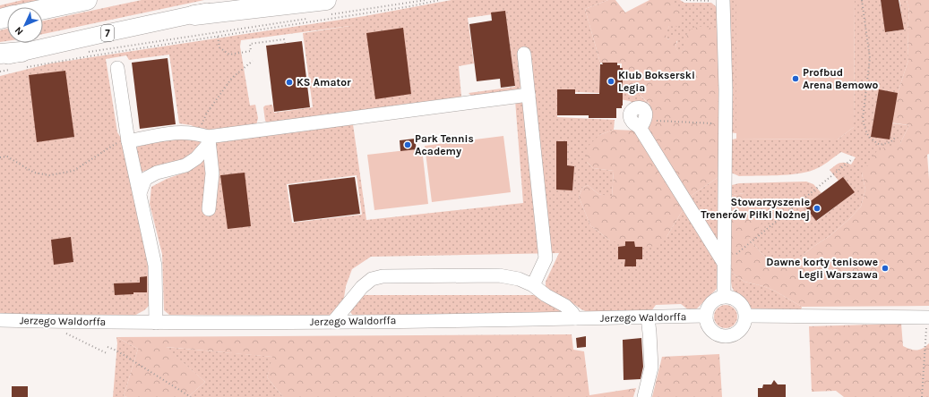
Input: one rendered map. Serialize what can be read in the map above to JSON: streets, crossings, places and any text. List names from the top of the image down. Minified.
{"streets":{"main road":["7"],"street":["Jerzego Waldorffa"]},"places":["Profbud Arena Bemowo","Klub Bokserski Legia","KS Amator","Park Tennis Academy","Stowarzyszenie Trenerów Piłki Nożnej","Dawne korty tenisowe Legii Warszawa"],"north":"bottom left"}
